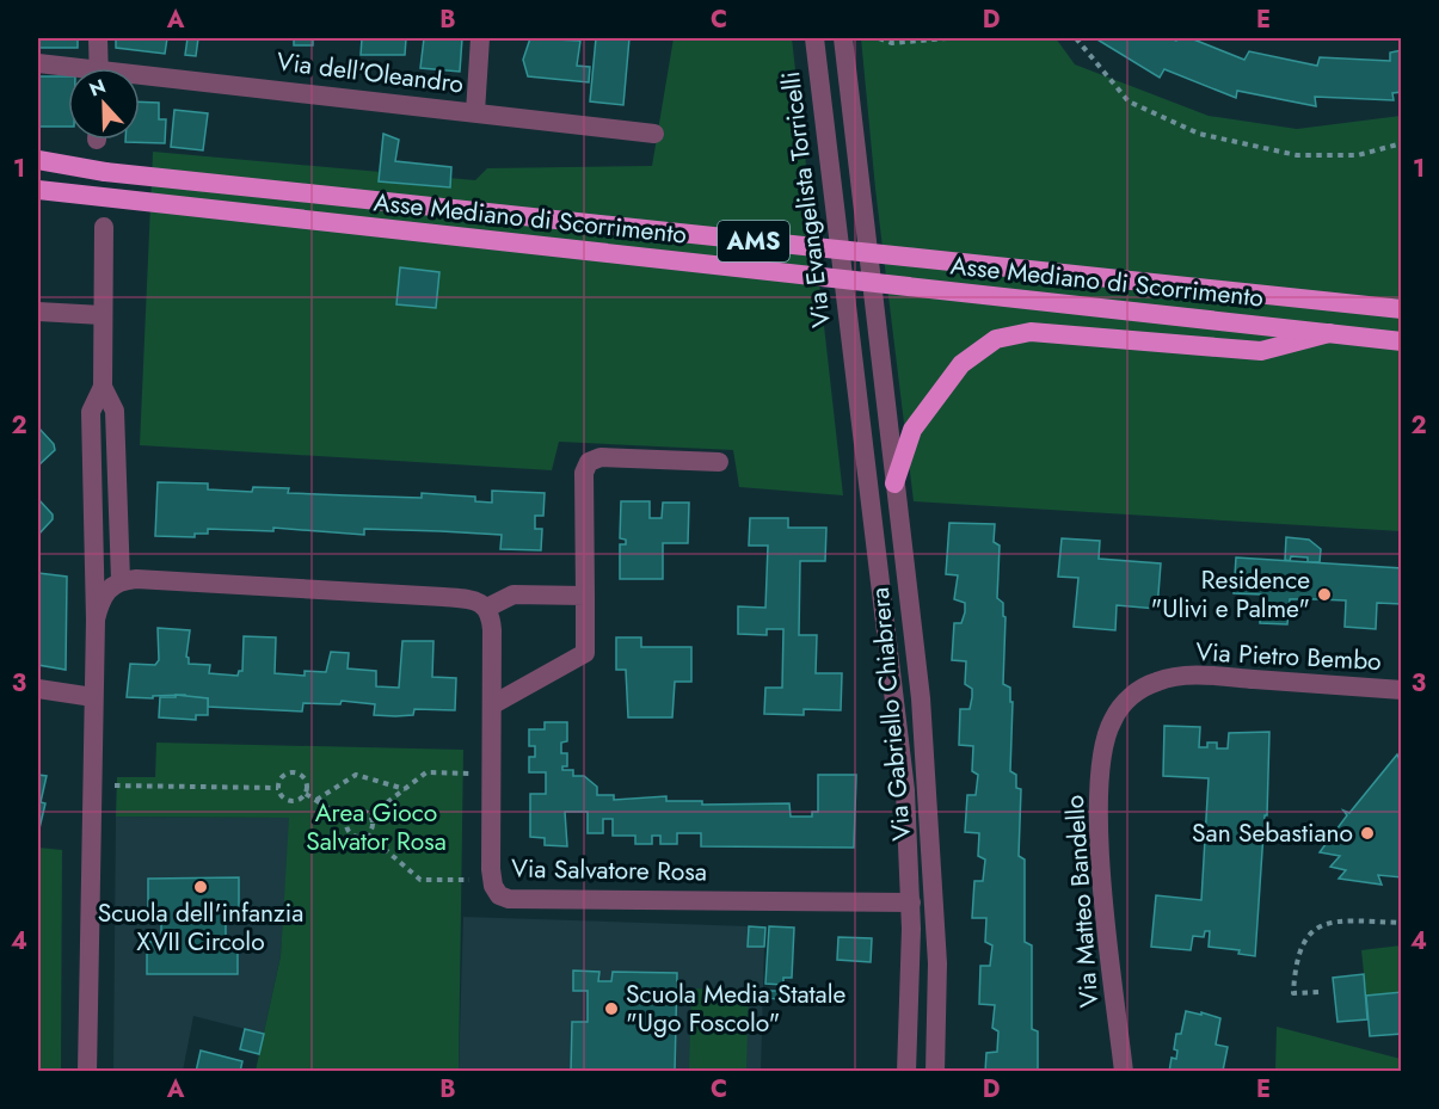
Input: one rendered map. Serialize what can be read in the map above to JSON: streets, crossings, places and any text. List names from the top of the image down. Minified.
{"streets":{"highway":["Asse Mediano di Scorrimento","AMS"],"street":["Via dell'Oleandro","Via Evangelista Torricelli","Via Pietro Bembo","Via Gabriello Chiabrera","Via Salvatore Rosa","Via Matteo Bandello"]},"crossings":[["Via Evangelista Torricelli","Via Gabriello Chiabrera"],["Via Pietro Bembo","Via Matteo Bandello"],["Via Gabriello Chiabrera","Via Salvatore Rosa"]],"parks":["Area Gioco Salvator Rosa"],"places":["Residence \"Ulivi e Palme\"","San Sebastiano","Scuola dell'infanzia XVII Circolo","Scuola Media Statale \"Ugo Foscolo\""],"north":"top","grid":{"columns":["A","B","C","D","E"],"rows":["1","2","3","4"]}}
